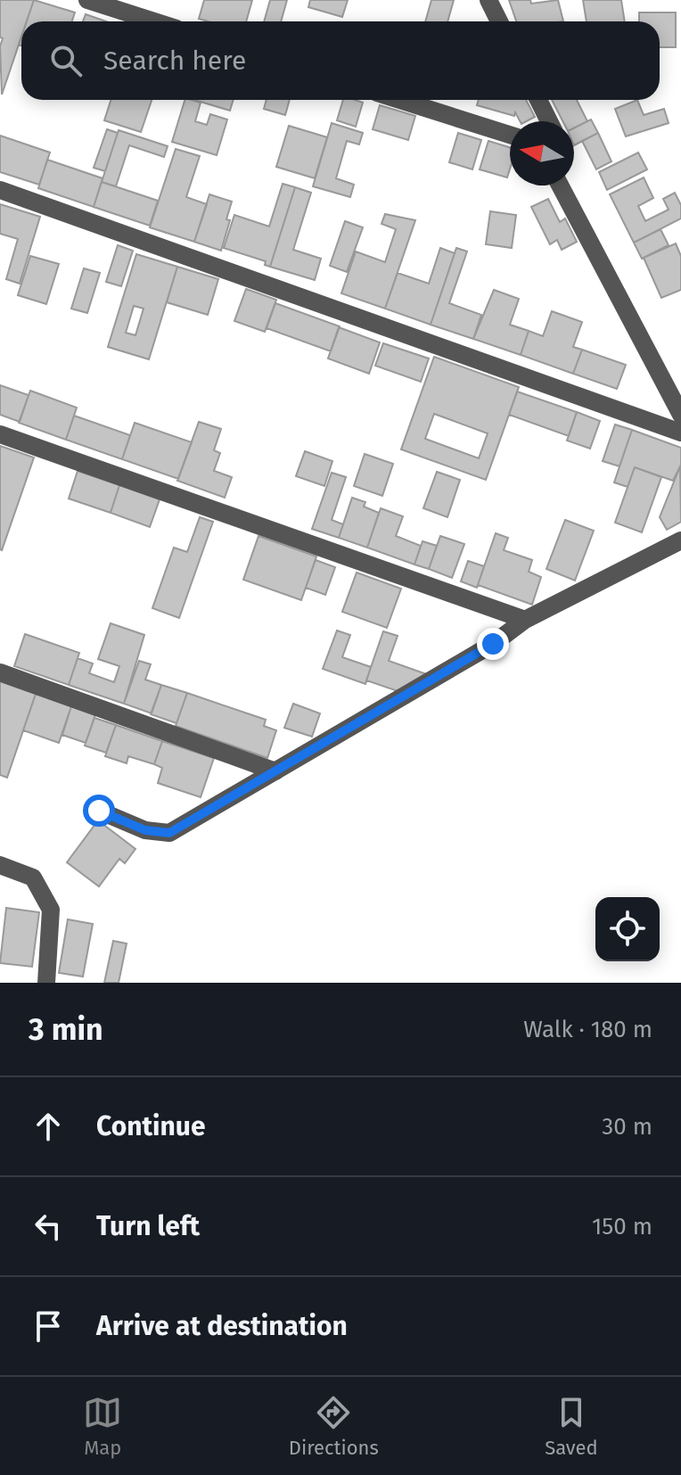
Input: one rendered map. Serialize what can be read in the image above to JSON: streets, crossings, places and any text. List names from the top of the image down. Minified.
{"north":"left","page":{"search":"Search here","heading":["3 min","Walk · 180 m"],"list":[["Continue","30 m"],["Turn left","150 m"],"Arrive at destination"],"nav":["Map","Directions","Saved"]}}
